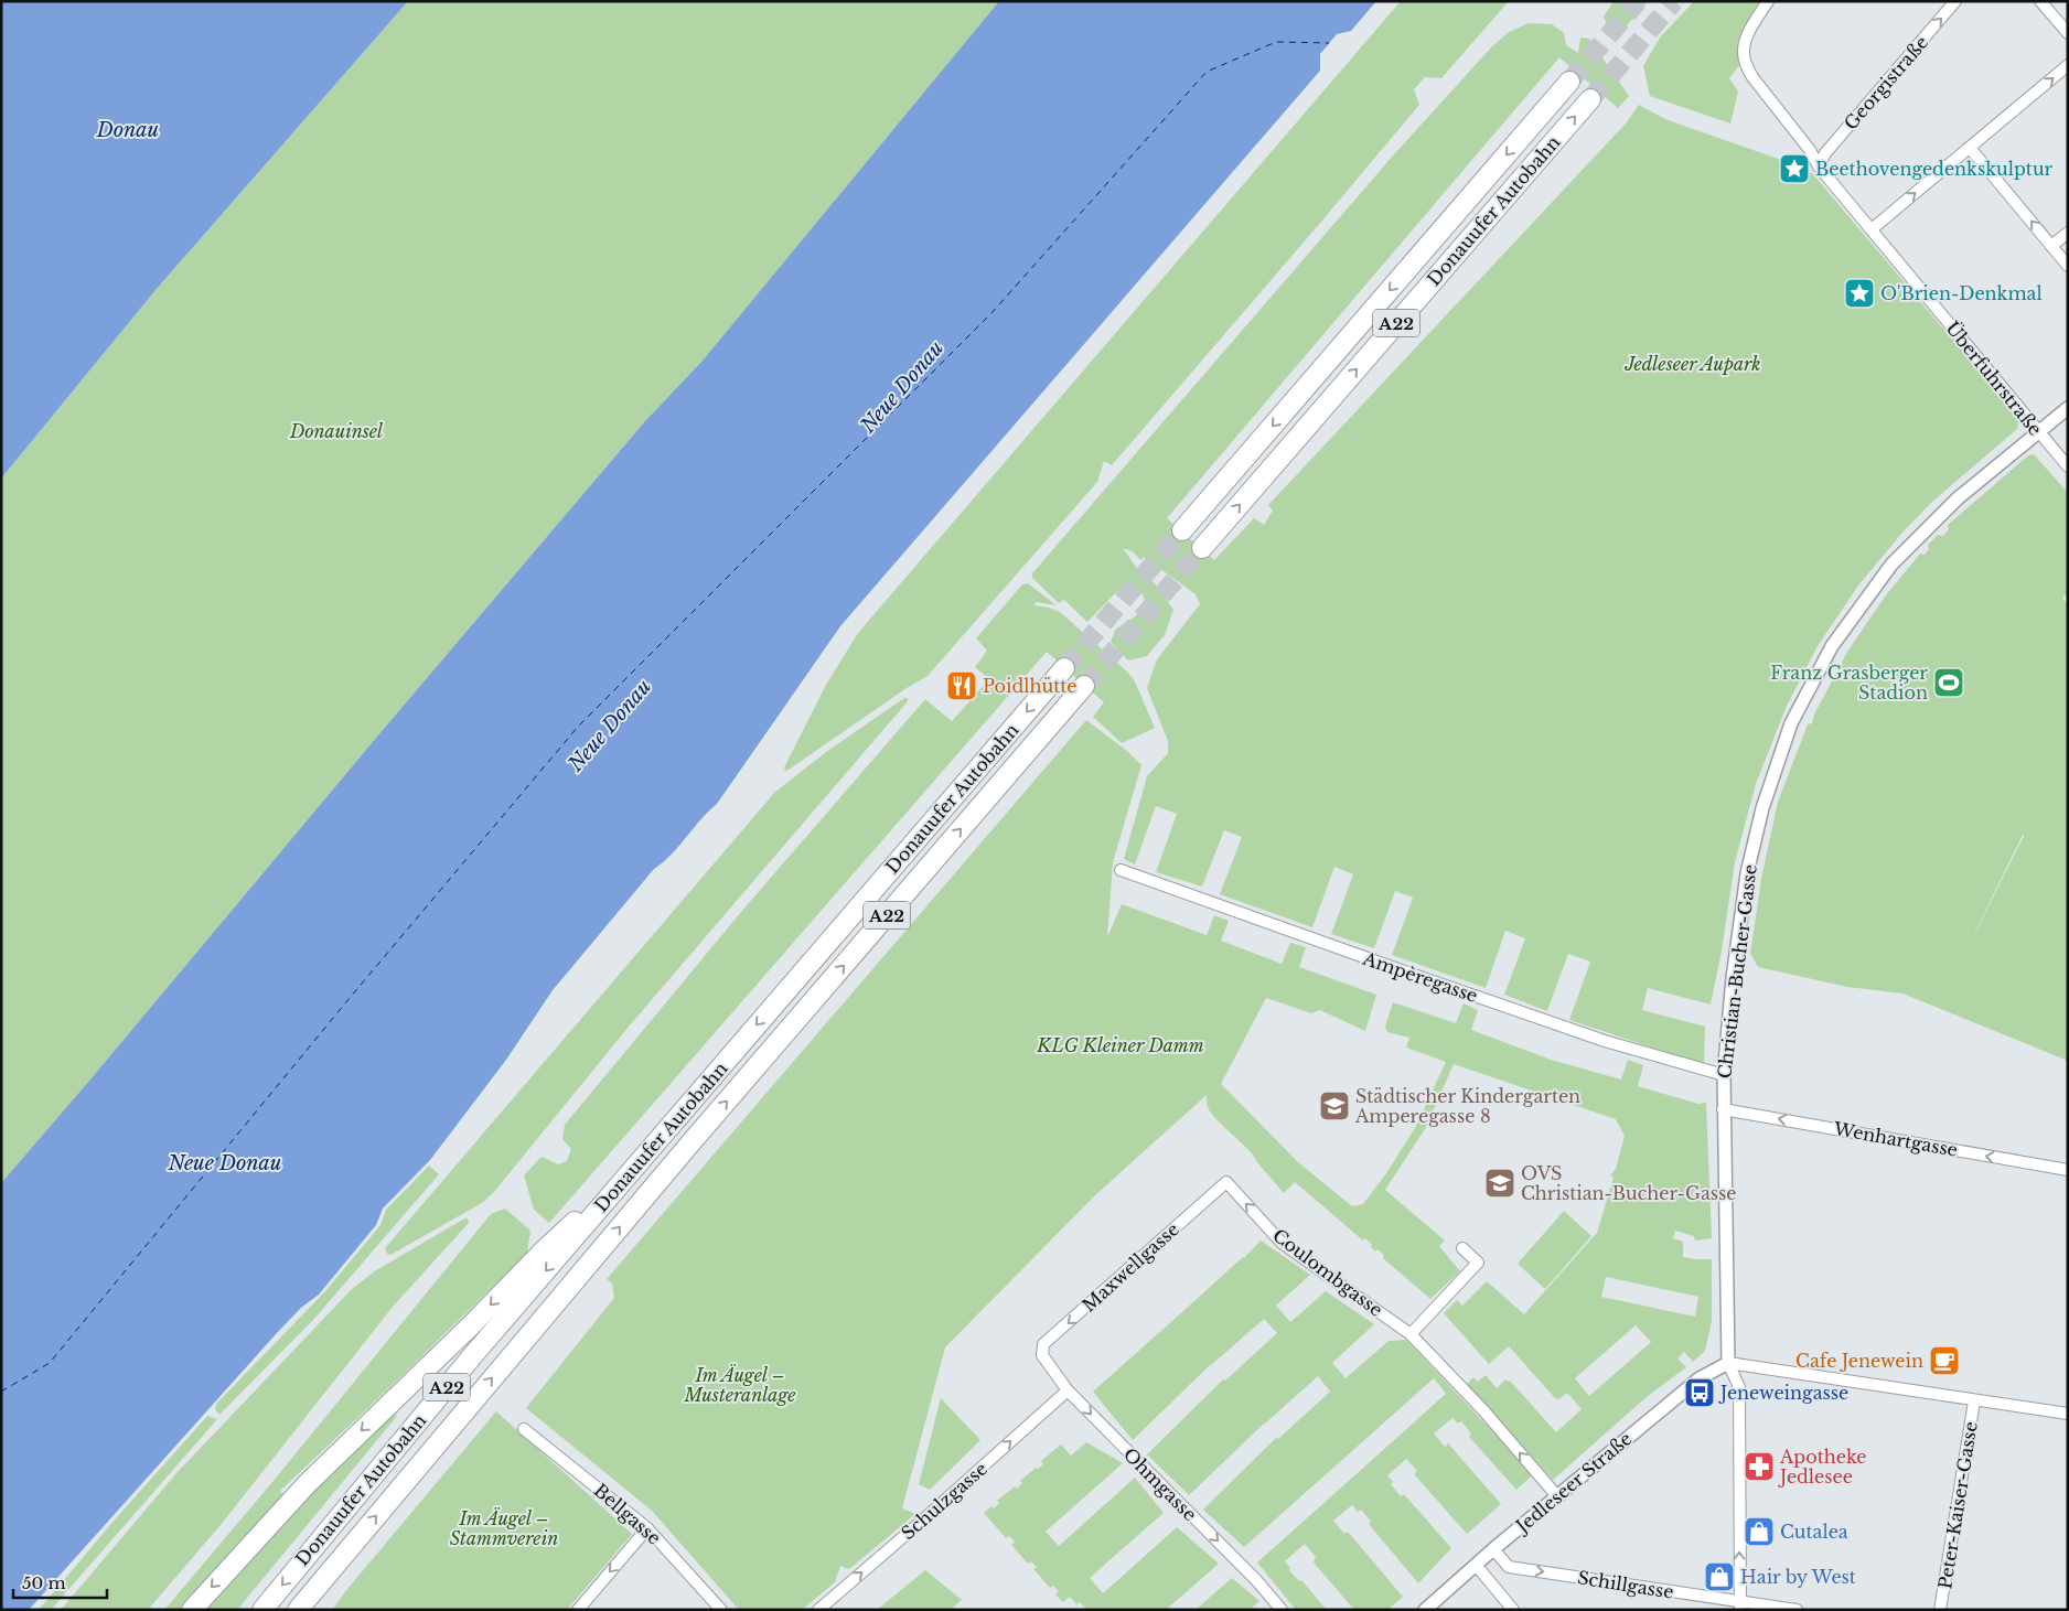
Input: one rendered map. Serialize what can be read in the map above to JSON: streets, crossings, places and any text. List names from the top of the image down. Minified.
{"streets":{"highway":["Donauufer Autobahn","A22"],"street":["Georgistraße","Überfuhrstraße","Christian-Bucher-Gasse","Ampèregasse","Wenhartgasse","Maxwellgasse","Coulombgasse","Jedleseer Straße","Ohmgasse","Schulzgasse","Peter-Kaiser-Gasse","Bellgasse","Schillgasse"]},"crossings":[["Georgistraße","Überfuhrstraße"],["Überfuhrstraße","Christian-Bucher-Gasse"],["Christian-Bucher-Gasse","Ampèregasse"],["Christian-Bucher-Gasse","Wenhartgasse"],["Christian-Bucher-Gasse","Jedleseer Straße"],["Christian-Bucher-Gasse","Schillgasse"],["Maxwellgasse","Coulombgasse"],["Maxwellgasse","Ohmgasse"],["Coulombgasse","Jedleseer Straße"],["Jedleseer Straße","Schillgasse"],["Ohmgasse","Schulzgasse"]],"one_way":["Georgistraße","Wenhartgasse","Maxwellgasse","Coulombgasse","Ohmgasse","Schulzgasse","Schillgasse"],"water":["Donau","Neue Donau"],"parks":["Jedleseer Aupark","Donauinsel","KLG Kleiner Damm","Im Äugel – Musteranlage","Im Äugel – Stammverein"],"places":{"place":["Beethovengedenkskulptur","O'Brien-Denkmal"],"sports":["Franz Grasberger Stadion"],"restaurant":["Poidlhütte"],"school or university":["Städtischer Kindergarten Amperegasse 8","OVS Christian-Bucher-Gasse"],"cafe":["Cafe Jenewein"],"bus stop":["Jeneweingasse"],"pharmacy":["Apotheke Jedlesee"],"shop":["Cutalea","Hair by West"]},"scale_bar":"50 m"}
